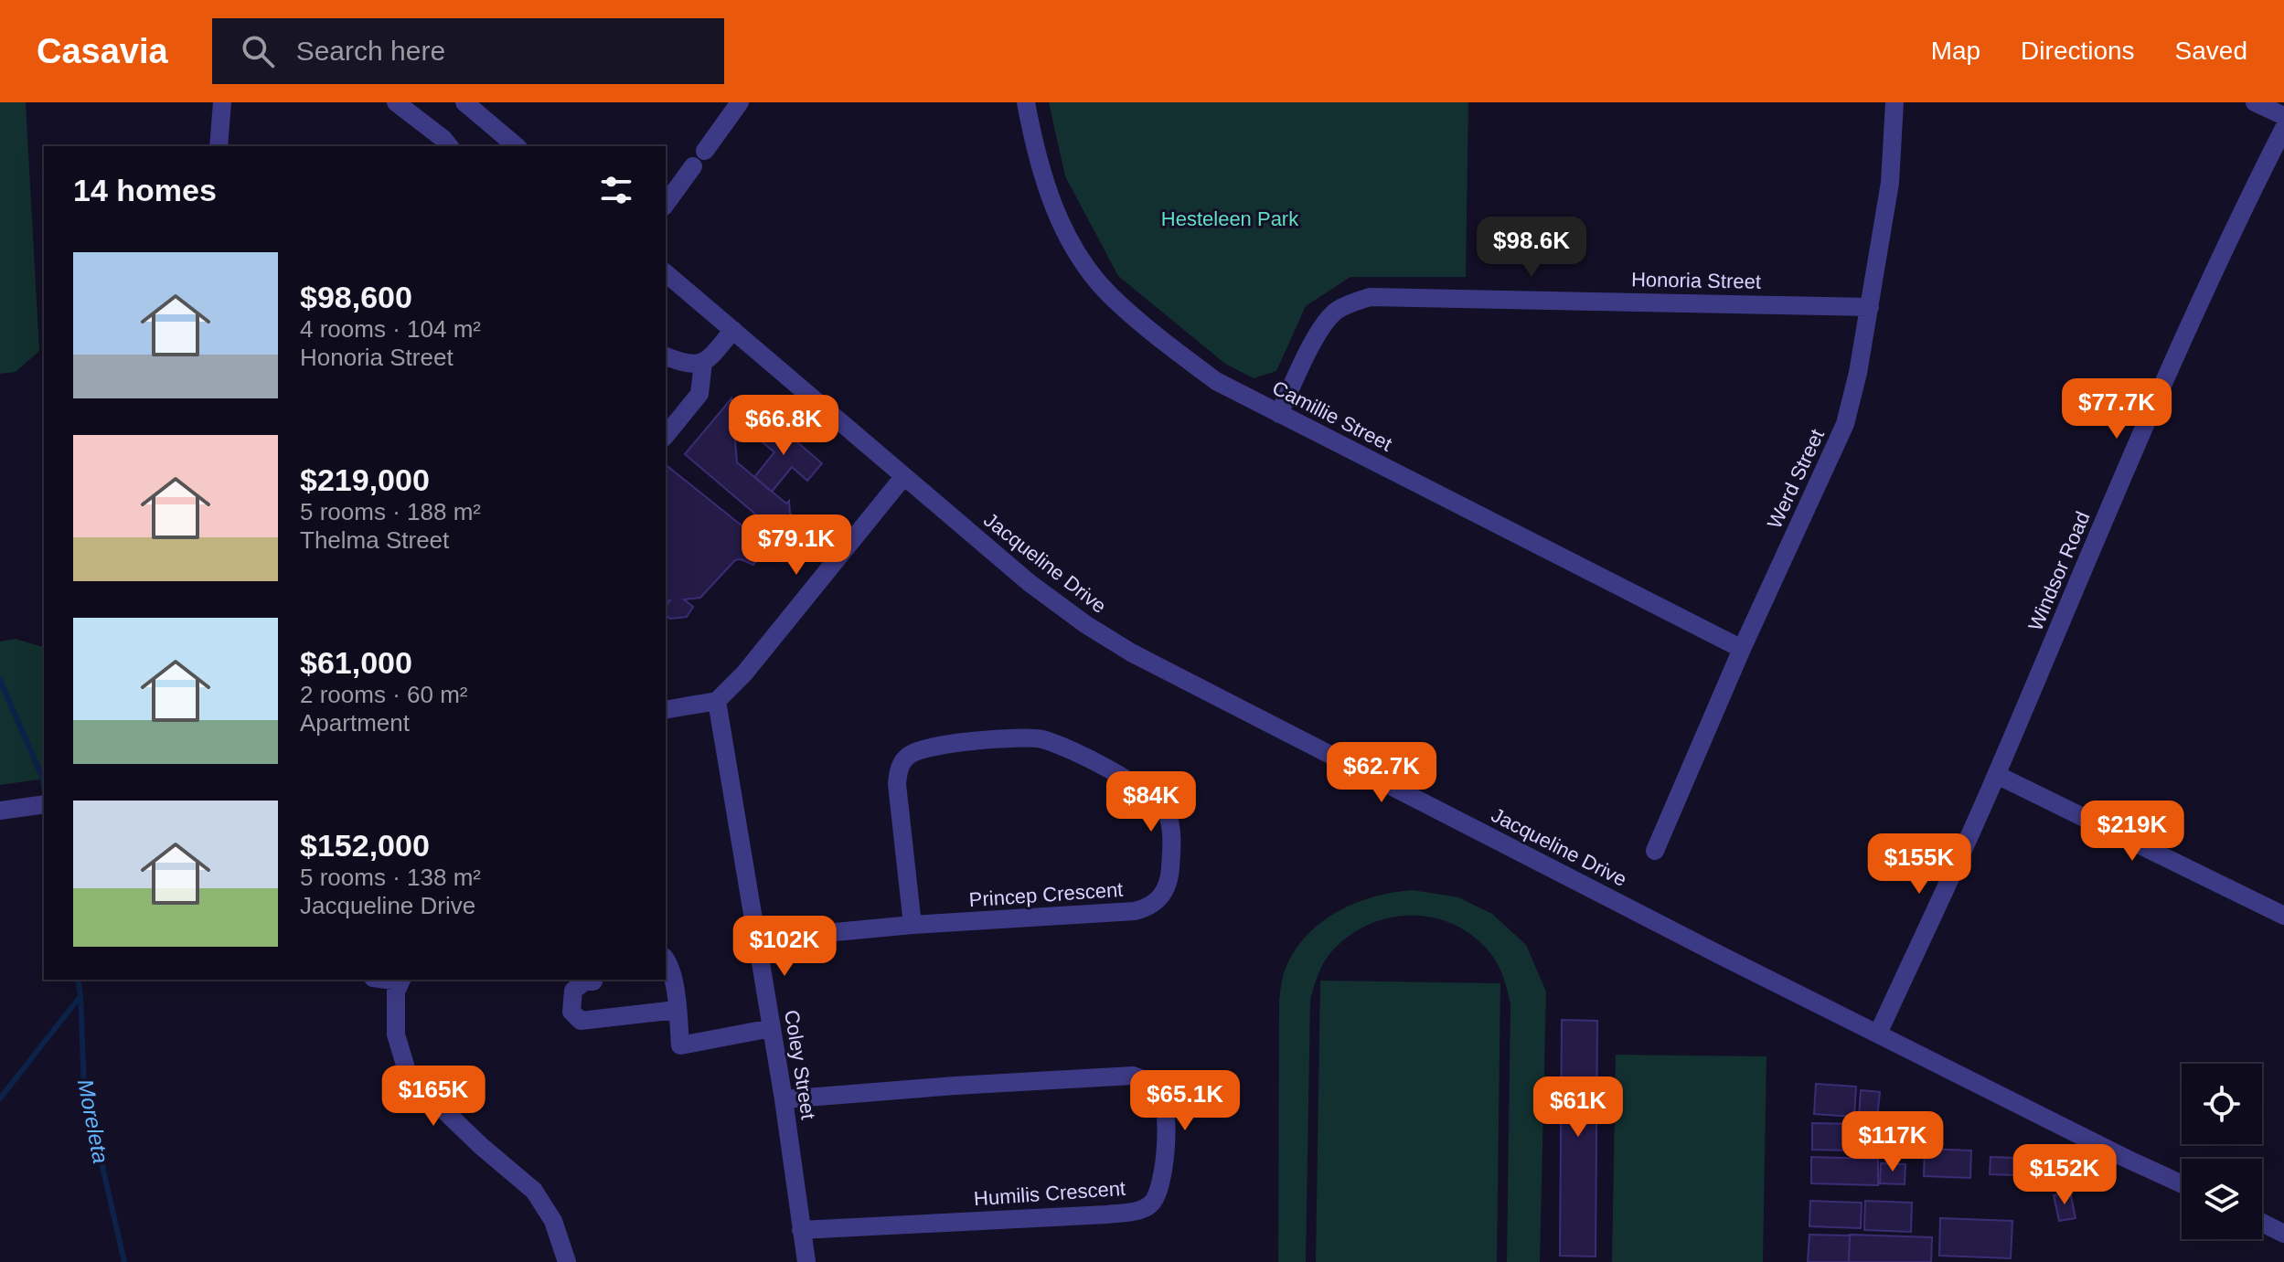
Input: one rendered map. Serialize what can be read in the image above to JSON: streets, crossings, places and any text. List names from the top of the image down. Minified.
{"streets":{"street":["Honoria Street","Camillie Street","Werd Street","Jacqueline Drive","Windsor Road","Princep Crescent","Coley Street","Humilis Crescent"]},"crossings":[["Honoria Street","Camillie Street"],["Honoria Street","Werd Street"],["Camillie Street","Werd Street"],["Jacqueline Drive","Windsor Road"],["Princep Crescent","Coley Street"],["Coley Street","Humilis Crescent"]],"water":["Moreleta"],"parks":["Hesteleen Park"],"page":{"header":"Casavia","search":"Search here","nav":["Map","Directions","Saved"],"heading":"14 homes","price":["$98.6K","$77.7K","$66.8K","$79.1K","$62.7K","$84K","$219K","$155K","$102K","$165K","$65.1K","$61K","$117K","$152K"],"list":[{"name":"$98,600","note":"4 rooms · 104 m² · Honoria Street"},{"name":"$219,000","note":"5 rooms · 188 m² · Thelma Street"},{"name":"$61,000","note":"2 rooms · 60 m² · Apartment"},{"name":"$152,000","note":"5 rooms · 138 m² · Jacqueline Drive"}]}}
